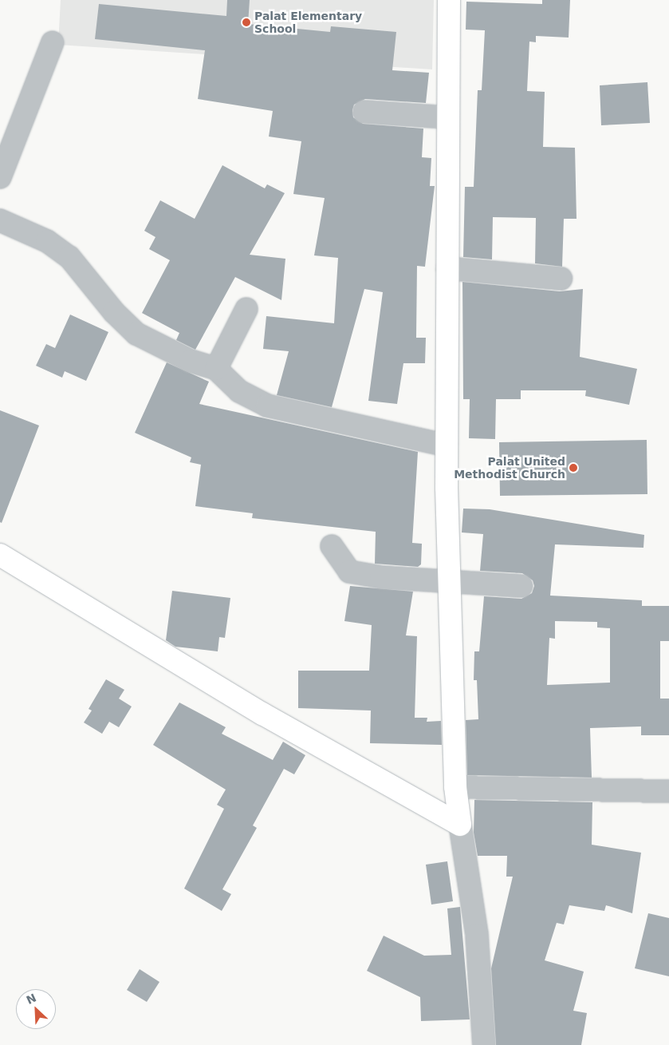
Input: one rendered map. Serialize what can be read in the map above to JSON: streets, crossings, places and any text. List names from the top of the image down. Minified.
{"places":["Palat Elementary School","Palat United Methodist Church"],"north":"top left"}
